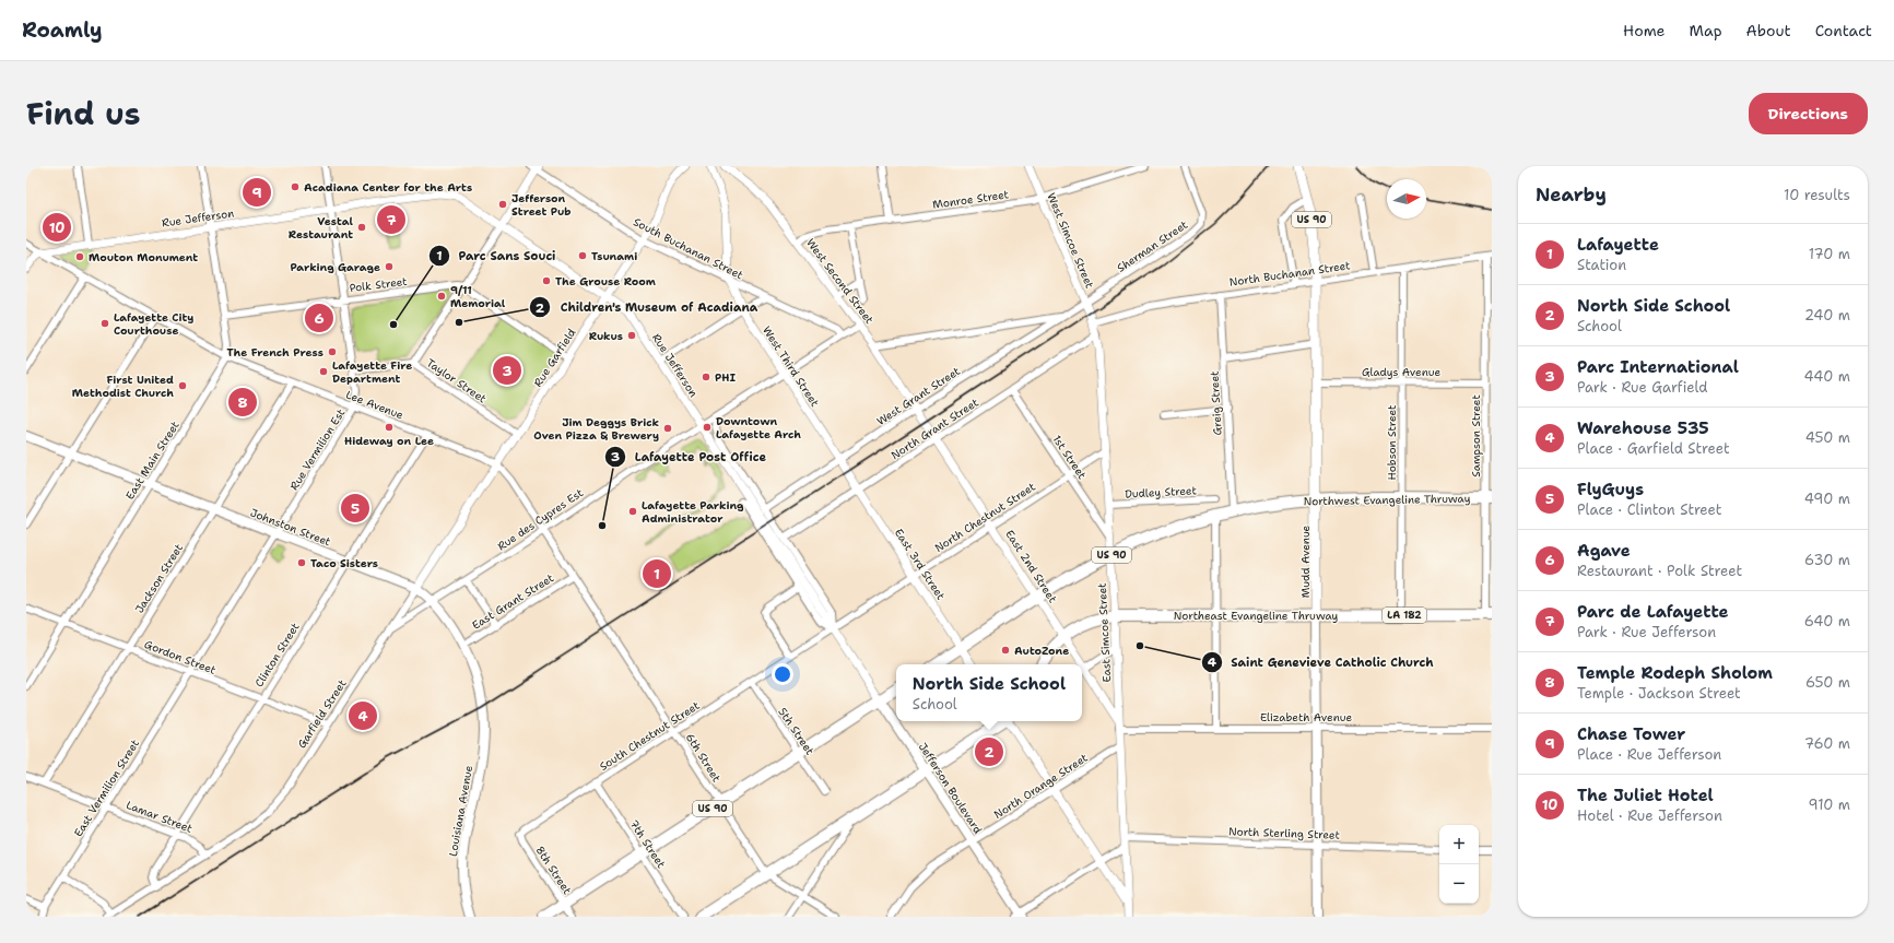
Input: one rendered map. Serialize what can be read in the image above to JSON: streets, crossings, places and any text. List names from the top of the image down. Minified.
{"streets":{"highway":["US 90","Northwest Evangeline Thruway","Northeast Evangeline Thruway","LA 182"],"main road":["Johnston Street","Mudd Avenue","Jefferson Boulevard","Louisiana Avenue"],"street":["Monroe Street","Rue Jefferson","West Simcoe Street","Sherman Street","South Buchanan Street","North Buchanan Street","West Second Street","Polk Street","Rue Garfield","West Third Street","Gladys Avenue","Taylor Street","West Grant Street","Greig Street","Lee Avenue","North Grant Street","Sampson Street","Hobson Street","Rue Vermilion Est","1st Street","East Main Street","Dudley Street","North Chestnut Street","Rue des Cypres Est","East 3rd Street","East 2nd Street","Jackson Street","East Grant Street","East Simcoe Street","Clinton Street","Gordon Street","Garfield Street","Elizabeth Avenue","5th Street","South Chestnut Street","6th Street","North Orange Street","East Vermilion Street","Lamar Street","North Sterling Street","7th Street","8th Street"]},"crossings":[["Monroe Street","West Simcoe Street"],["Monroe Street","West Second Street"],["Rue Jefferson","Rue Garfield"],["Rue Jefferson","Lee Avenue"],["Rue Jefferson","Rue Vermilion Est"],["Rue Jefferson","Rue des Cypres Est"],["Rue Jefferson","Jefferson Boulevard"],["US 90","5th Street"],["US 90","6th Street"],["US 90","Jefferson Boulevard"],["US 90","7th Street"],["US 90","8th Street"],["West Simcoe Street","Sherman Street"],["West Simcoe Street","North Buchanan Street"],["West Simcoe Street","West Grant Street"],["West Simcoe Street","East Simcoe Street"],["Sherman Street","West Grant Street"],["South Buchanan Street","Rue Garfield"],["South Buchanan Street","West Third Street"],["South Buchanan Street","Rue des Cypres Est"],["North Buchanan Street","Greig Street"],["North Buchanan Street","Sampson Street"],["North Buchanan Street","Hobson Street"],["North Buchanan Street","Mudd Avenue"],["North Buchanan Street","East Simcoe Street"],["West Second Street","West Grant Street"],["West Second Street","Rue des Cypres Est"],["West Second Street","East 2nd Street"],["Polk Street","Rue Vermilion Est"],["Rue Garfield","Taylor Street"],["Rue Garfield","Lee Avenue"],["Rue Garfield","Garfield Street"],["West Third Street","West Grant Street"],["West Third Street","Rue des Cypres Est"],["West Third Street","East 3rd Street"],["Gladys Avenue","Sampson Street"],["Gladys Avenue","Hobson Street"],["Gladys Avenue","Mudd Avenue"],["Taylor Street","Rue Vermilion Est"],["West Grant Street","Jefferson Boulevard"],["Greig Street","Northwest Evangeline Thruway"],["Lee Avenue","Rue Vermilion Est"],["Lee Avenue","East Main Street"],["Lee Avenue","Rue des Cypres Est"],["Lee Avenue","Jackson Street"],["Lee Avenue","East Grant Street"],["Lee Avenue","Clinton Street"],["Lee Avenue","Garfield Street"],["Lee Avenue","6th Street"],["North Grant Street","1st Street"],["North Grant Street","East 3rd Street"],["North Grant Street","East 2nd Street"],["North Grant Street","East Simcoe Street"],["North Grant Street","Jefferson Boulevard"],["Sampson Street","Northwest Evangeline Thruway"],["Sampson Street","Northeast Evangeline Thruway"],["Hobson Street","Northwest Evangeline Thruway"],["Hobson Street","Northeast Evangeline Thruway"],["Rue Vermilion Est","Johnston Street"],["Rue Vermilion Est","Gordon Street"],["Rue Vermilion Est","East Vermilion Street"],["1st Street","North Chestnut Street"],["1st Street","East Simcoe Street"],["East Main Street","Johnston Street"],["East Main Street","Gordon Street"],["Dudley Street","East Simcoe Street"],["Northwest Evangeline Thruway","Mudd Avenue"],["Northwest Evangeline Thruway","East 3rd Street"],["Northwest Evangeline Thruway","East 2nd Street"],["Northwest Evangeline Thruway","East Simcoe Street"],["North Chestnut Street","East 3rd Street"],["North Chestnut Street","East 2nd Street"],["North Chestnut Street","East Simcoe Street"],["North Chestnut Street","South Chestnut Street"],["North Chestnut Street","Jefferson Boulevard"],["Rue des Cypres Est","Johnston Street"],["Rue des Cypres Est","Garfield Street"],["Rue des Cypres Est","Jefferson Boulevard"],["Johnston Street","Jackson Street"],["Johnston Street","East Grant Street"],["Johnston Street","Clinton Street"],["Johnston Street","Garfield Street"],["Johnston Street","Louisiana Avenue"],["Mudd Avenue","Northeast Evangeline Thruway"],["Mudd Avenue","Elizabeth Avenue"],["Mudd Avenue","North Sterling Street"],["East 2nd Street","Northeast Evangeline Thruway"],["East 2nd Street","East Simcoe Street"],["East 2nd Street","Elizabeth Avenue"],["Jackson Street","Gordon Street"],["Jackson Street","Lamar Street"],["Northeast Evangeline Thruway","East Simcoe Street"],["East Simcoe Street","Elizabeth Avenue"],["East Simcoe Street","North Orange Street"],["East Simcoe Street","North Sterling Street"],["Clinton Street","Gordon Street"],["Clinton Street","Garfield Street"],["Clinton Street","Lamar Street"],["Gordon Street","Garfield Street"],["Gordon Street","East Vermilion Street"],["Garfield Street","Lamar Street"],["5th Street","South Chestnut Street"],["South Chestnut Street","6th Street"],["South Chestnut Street","Jefferson Boulevard"],["South Chestnut Street","7th Street"],["South Chestnut Street","8th Street"],["North Orange Street","Jefferson Boulevard"],["East Vermilion Street","Lamar Street"]],"places":["Acadiana Center for the Arts","Jefferson Street Pub","Vestal Restaurant","Tsunami","Mouton Monument","Parking Garage","The Grouse Room","9/11 Memorial","Children's Museum of Acadiana","Lafayette City Courthouse","Parc Sans Souci","Rukus","The French Press","Lafayette Fire Department","PHI","First United Methodist Church","Hideway on Lee","Downtown Lafayette Arch","Jim Deggys Brick Oven Pizza & Brewery","Lafayette Parking Administrator","Lafayette Post Office","Taco Sisters","Saint Genevieve Catholic Church","AutoZone"],"north":"right","page":{"header":"Roamly","nav":["Home","Map","About","Contact"],"title":"Find us","buttons":"Directions","heading":["Nearby","10 results"],"pins":["9","7","10","6","3","8","5","1","4","2"],"list":[{"mark":"1","name":"Lafayette","note":"Station","value":"170 m"},{"mark":"2","name":"North Side School","note":"School","value":"240 m"},{"mark":"3","name":"Parc International","note":"Park · Rue Garfield","value":"440 m"},{"mark":"4","name":"Warehouse 535","note":"Place · Garfield Street","value":"450 m"},{"mark":"5","name":"FlyGuys","note":"Place · Clinton Street","value":"490 m"},{"mark":"6","name":"Agave","note":"Restaurant · Polk Street","value":"630 m"},{"mark":"7","name":"Parc de Lafayette","note":"Park · Rue Jefferson","value":"640 m"},{"mark":"8","name":"Temple Rodeph Sholom","note":"Temple · Jackson Street","value":"650 m"},{"mark":"9","name":"Chase Tower","note":"Place · Rue Jefferson","value":"760 m"},{"mark":"10","name":"The Juliet Hotel","note":"Hotel · Rue Jefferson","value":"910 m"}],"popup":["North Side School","School"],"map_buttons":["+","−"]}}
